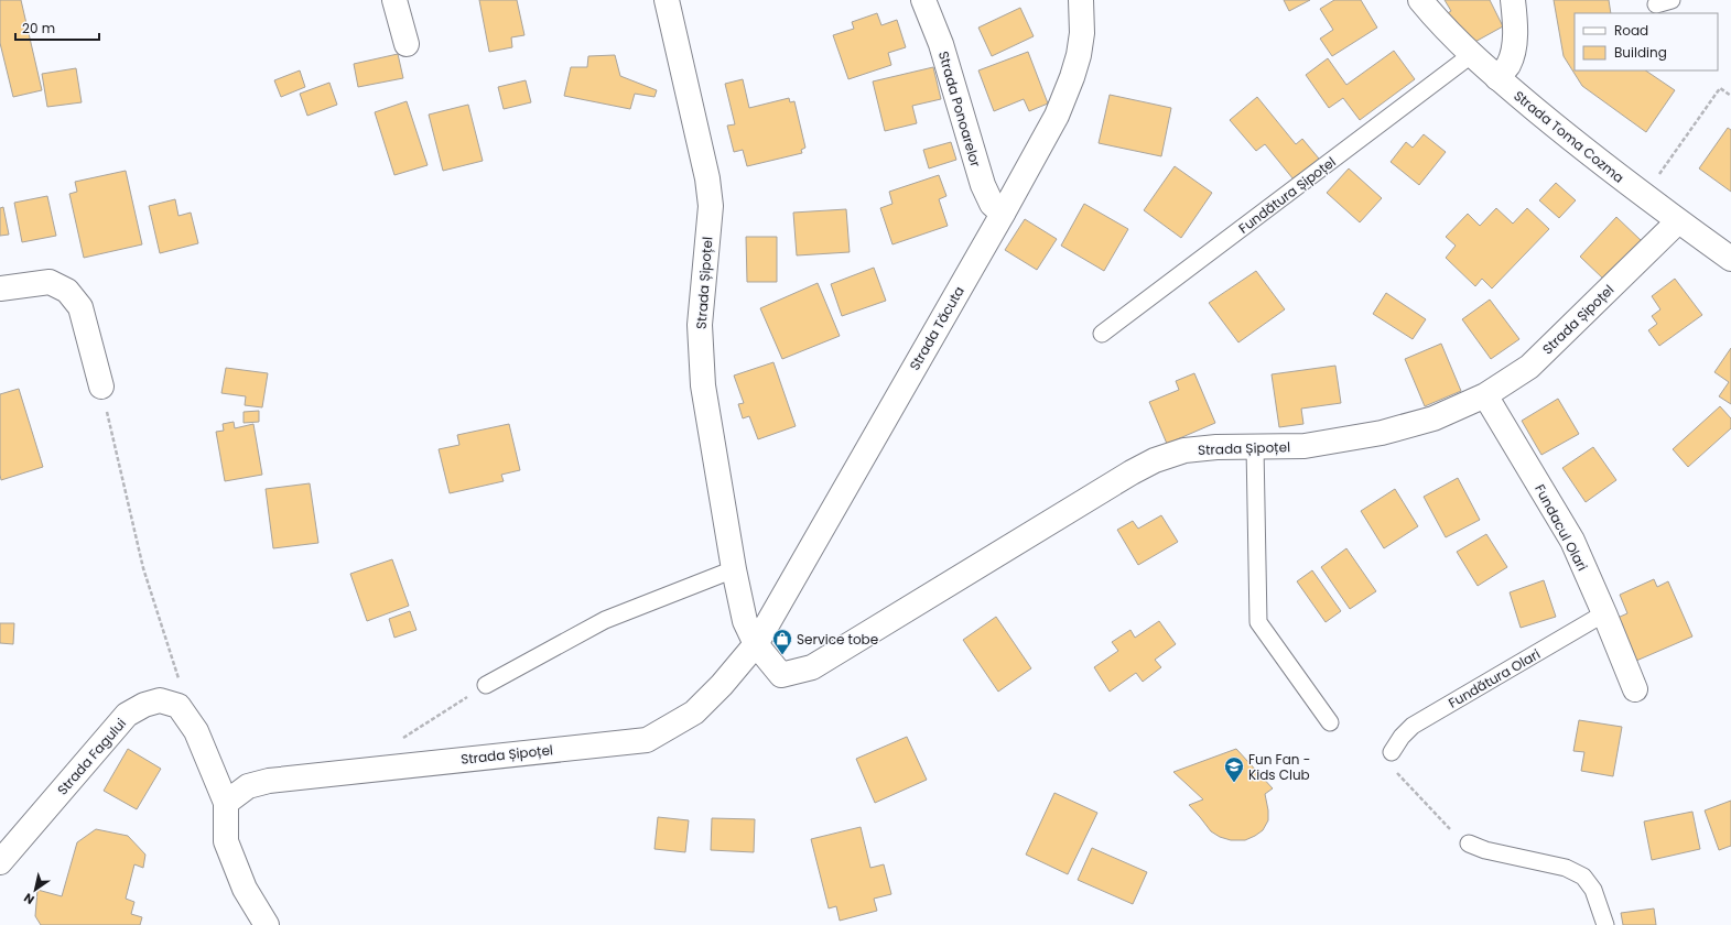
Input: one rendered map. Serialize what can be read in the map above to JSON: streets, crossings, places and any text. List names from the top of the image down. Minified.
{"streets":{"street":["Strada Ponoarelor","Strada Toma Cozma","Strada Șipoțel","Strada Tăcuta","Fundacul Olari","Strada Fagului"],"lane":["Fundătura Șipoțel","Fundătura Olari"]},"crossings":[["Strada Ponoarelor","Strada Tăcuta"],["Strada Toma Cozma","Fundătura Șipoțel"],["Strada Toma Cozma","Strada Șipoțel"],["Strada Șipoțel","Strada Tăcuta"],["Strada Șipoțel","Fundacul Olari"],["Strada Șipoțel","Strada Fagului"],["Fundacul Olari","Fundătura Olari"]],"places":{"shop":["Service tobe"],"school or university":["Fun Fan - Kids Club"]},"legend":["Road","Building"],"scale_bar":"20 m","north":"bottom left"}
